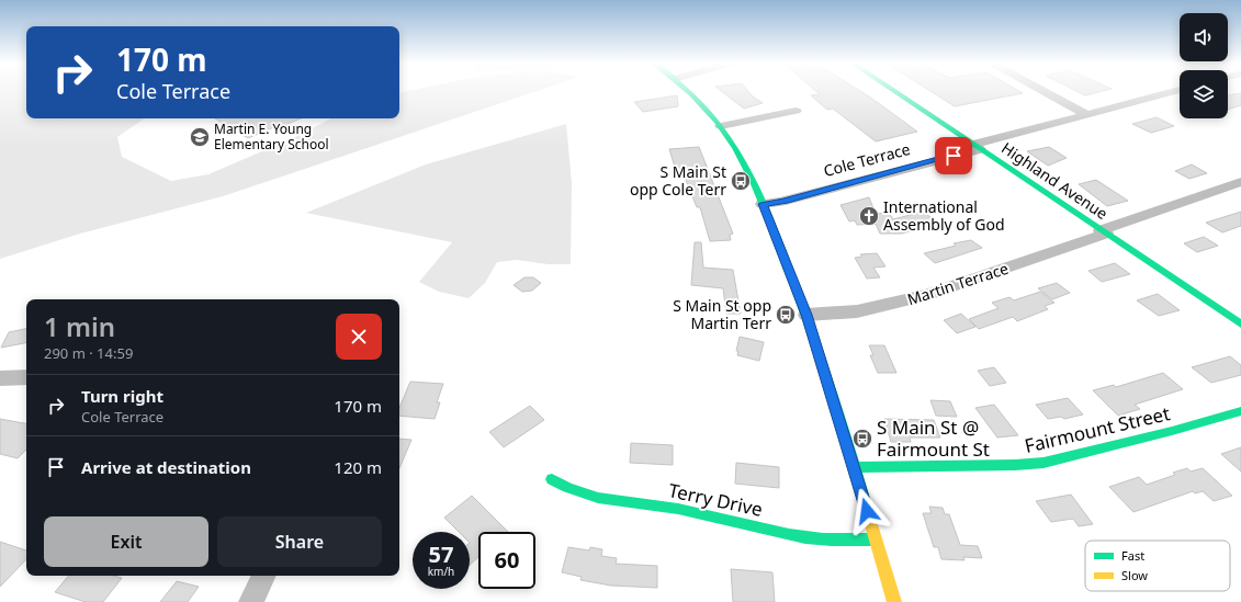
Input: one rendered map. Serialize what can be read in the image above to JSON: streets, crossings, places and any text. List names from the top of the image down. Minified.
{"streets":{"street":["Cole Terrace","Highland Avenue","Martin Terrace","Fairmount Street","Terry Drive"]},"crossings":[["Cole Terrace","Highland Avenue"],["Highland Avenue","Martin Terrace"]],"places":{"school or university":["Martin E. Young Elementary School"],"bus stop":["S Main St opp Cole Terr","S Main St opp Martin Terr","S Main St @ Fairmount St"],"church":["International Assembly of God"]},"legend":["Fast","Slow"],"page":{"turn":["170 m","Cole Terrace"],"heading":["1 min","290 m · 14:59"],"list":[{"name":"Turn right","note":"Cole Terrace","value":"170 m"},{"name":"Arrive at destination","value":"120 m"}],"buttons":["Exit","Share"],"speed":"57 km/h","limit":"60"}}
